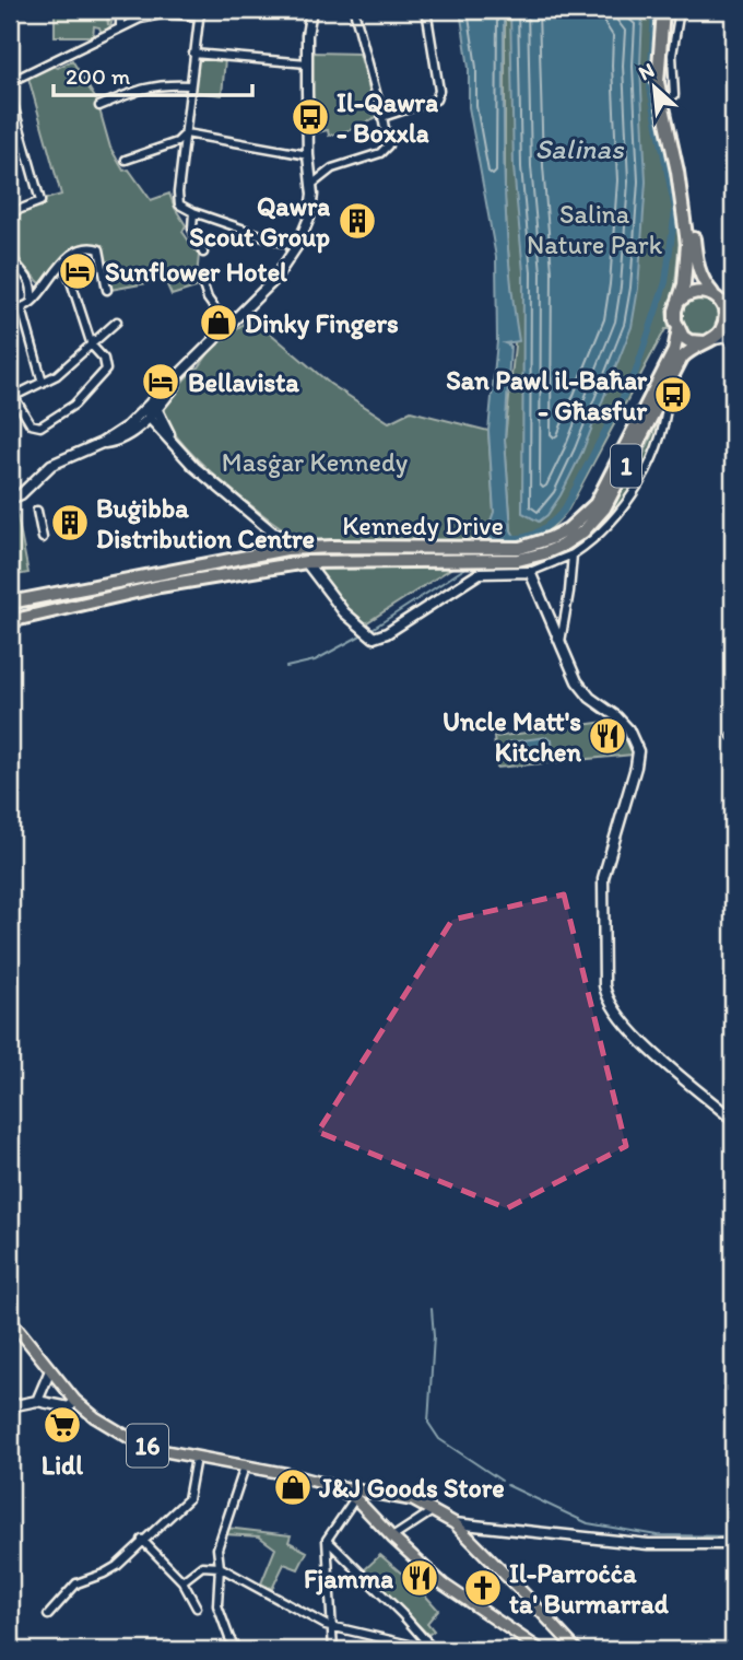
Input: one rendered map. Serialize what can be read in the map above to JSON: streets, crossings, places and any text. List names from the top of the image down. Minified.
{"streets":{"highway":["1","Kennedy Drive"],"main road":["16"]},"crossings":[["1","Kennedy Drive"]],"water":["Salinas"],"parks":["Salina Nature Park","Masġar Kennedy"],"places":{"bus stop":["Il-Qawra - Boxxla","San Pawl il-Baħar - Għasfur"],"building":["Qawra Scout Group","Buġibba Distribution Centre"],"hotel":["Sunflower Hotel","Bellavista"],"shop":["Dinky Fingers","J&J Goods Store"],"restaurant":["Uncle Matt's Kitchen","Fjamma"],"supermarket":["Lidl"],"church":["Il-Parroċċa ta' Burmarrad"]},"scale_bar":"200 m","north":"top left"}
